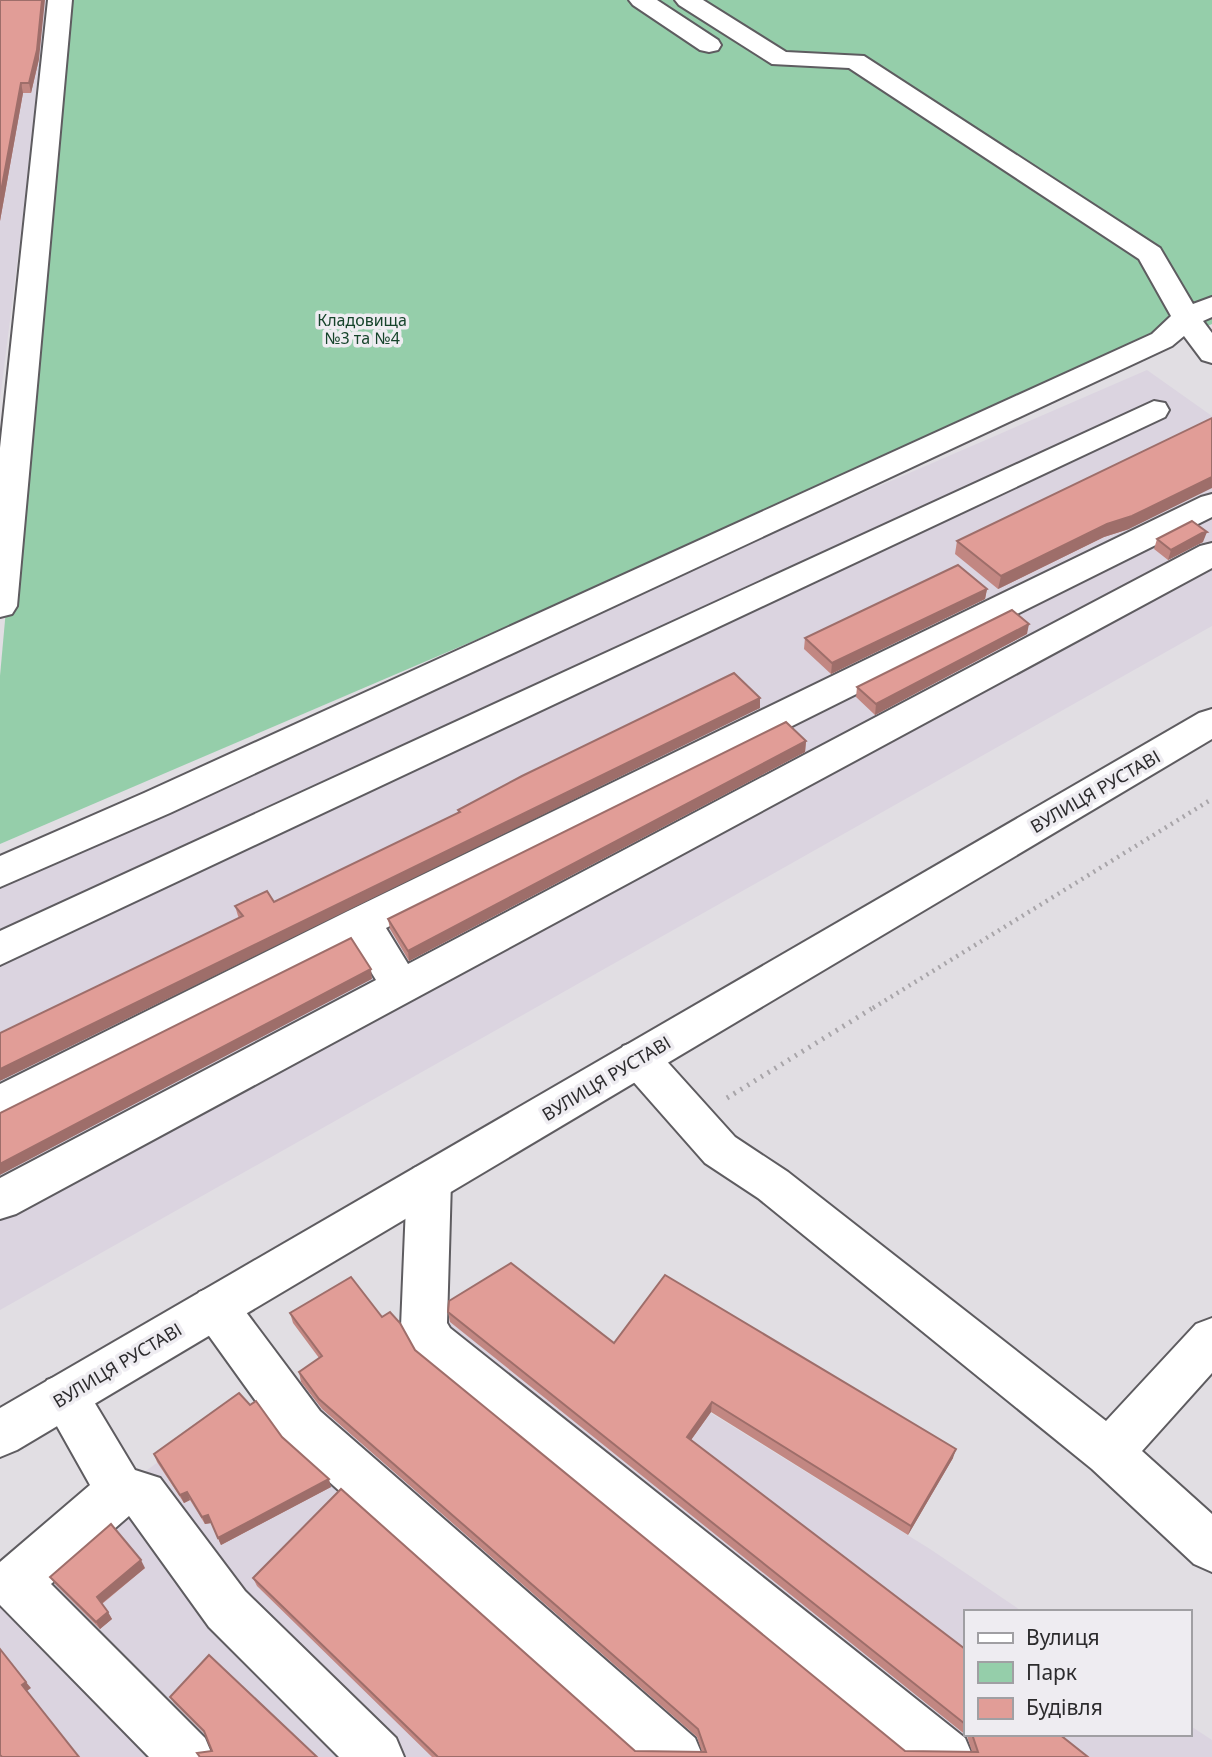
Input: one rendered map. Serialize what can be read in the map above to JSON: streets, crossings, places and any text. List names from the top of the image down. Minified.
{"streets":{"main road":["ВУЛИЦЯ РУСТАВІ"]},"parks":["Кладовища №3 та №4"],"legend":["Вулиця","Парк","Будівля"]}
